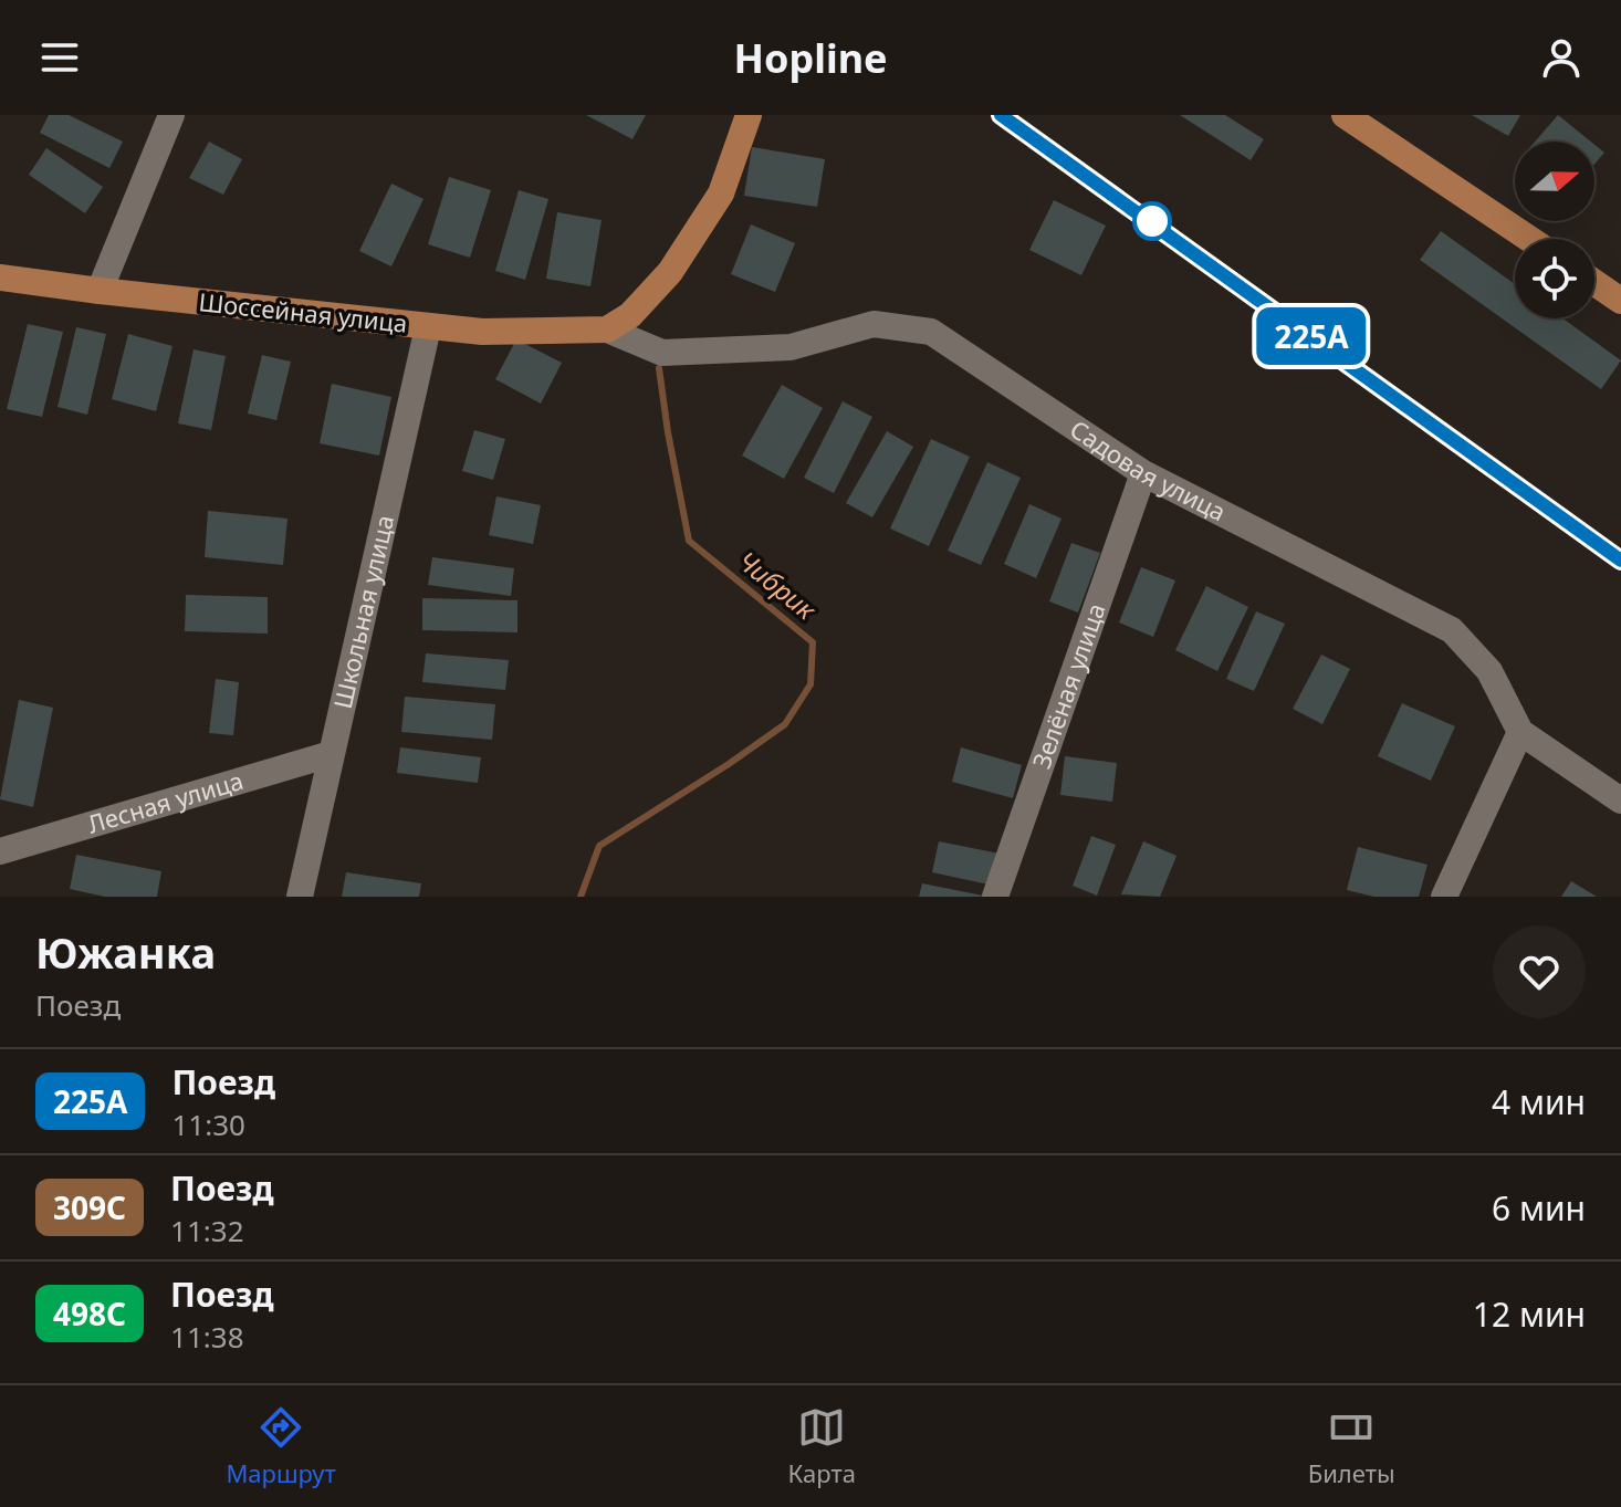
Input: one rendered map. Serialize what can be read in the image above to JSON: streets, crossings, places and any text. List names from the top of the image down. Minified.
{"streets":{"main road":["Шоссейная улица"],"street":["Садовая улица","Школьная улица","Зелёная улица","Лесная улица"]},"crossings":[["Шоссейная улица","Садовая улица"],["Шоссейная улица","Школьная улица"],["Садовая улица","Зелёная улица"],["Школьная улица","Лесная улица"]],"water":["Чибрик"],"north":"right","page":{"header":"Hopline","on_map":"225А","heading":["Южанка","Поезд"],"list":[{"mark":"225А","name":"Поезд","note":"11:30","value":"4 мин"},{"mark":"309С","name":"Поезд","note":"11:32","value":"6 мин"},{"mark":"498С","name":"Поезд","note":"11:38","value":"12 мин"}],"tabs":["Маршрут","Карта","Билеты"]}}
